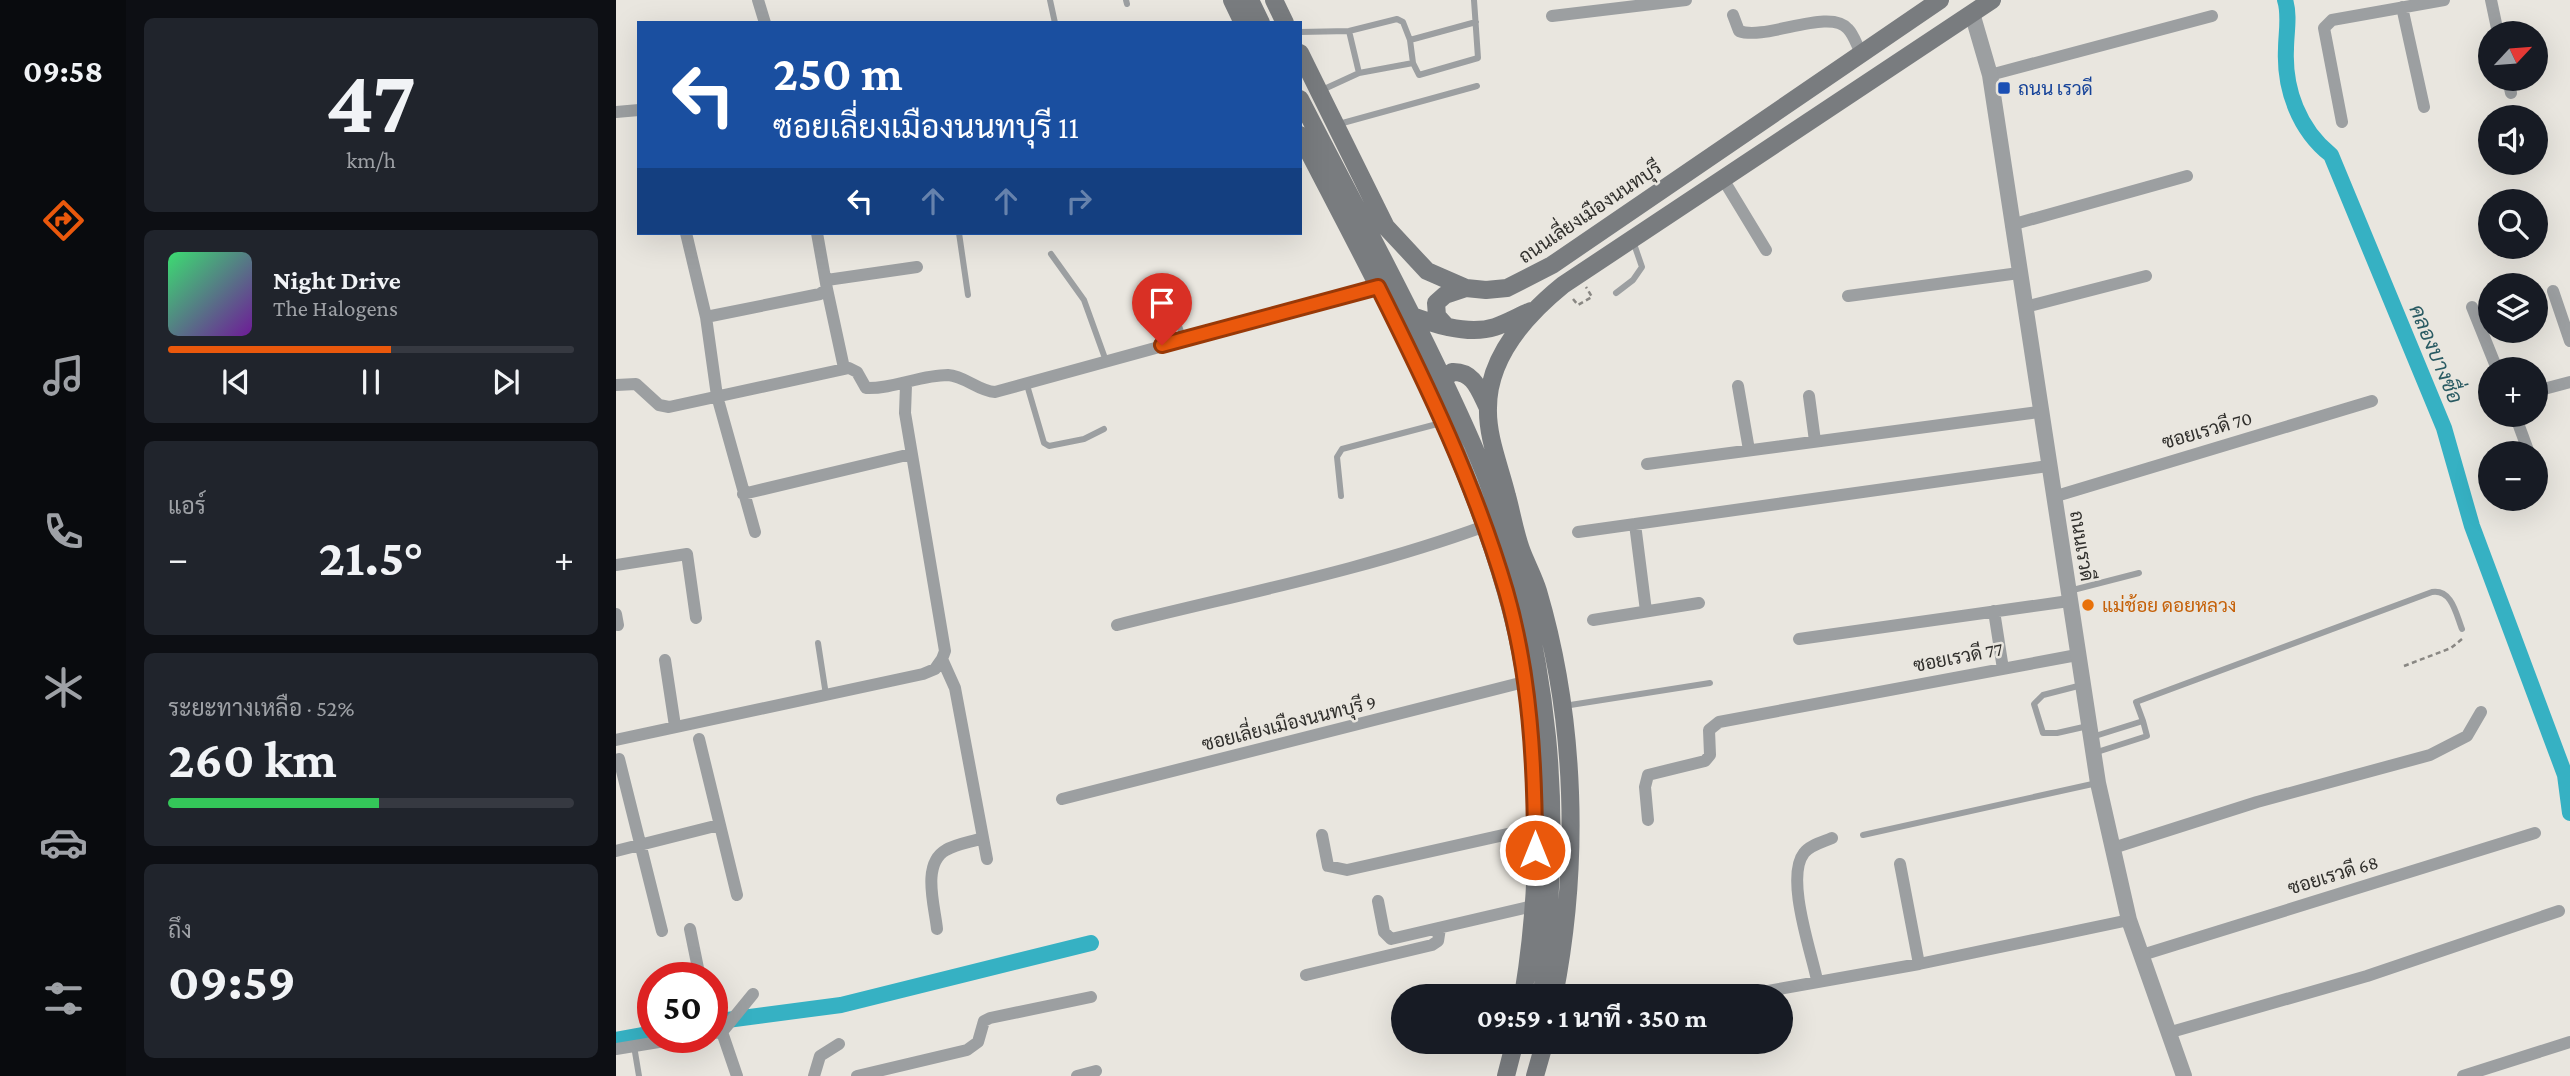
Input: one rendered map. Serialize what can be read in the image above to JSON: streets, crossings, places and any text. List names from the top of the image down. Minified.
{"streets":{"main road":["ถนนเลี่ยงเมืองนนทบุรี"],"street":["ซอยเรวดี 70","ถนนเรวดี","ซอยเรวดี 77","ซอยเลี่ยงเมืองนนทบุรี 9","ซอยเรวดี 68"]},"crossings":[["ซอยเรวดี 70","ถนนเรวดี"],["ถนนเรวดี","ซอยเรวดี 77"],["ถนนเรวดี","ซอยเรวดี 68"]],"water":["คลองบางซื่อ"],"places":{"transit":["ถนน เรวดี"],"other":["แม่ช้อย ดอยหลวง"]},"north":"top right","page":{"tabs":"09:58","tile":[["47","km/h"],"แอร์",["ระยะทางเหลือ · 52%","260 km"],["ถึง","09:59"]],"map_buttons":["+","−"],"turn":["250 m","ซอยเลี่ยงเมืองนนทบุรี 11"],"song":["Night Drive","The Halogens"],"heat":["−","21.5°","+"],"limit":"50","trip":"09:59 · 1 นาที · 350 m"}}
